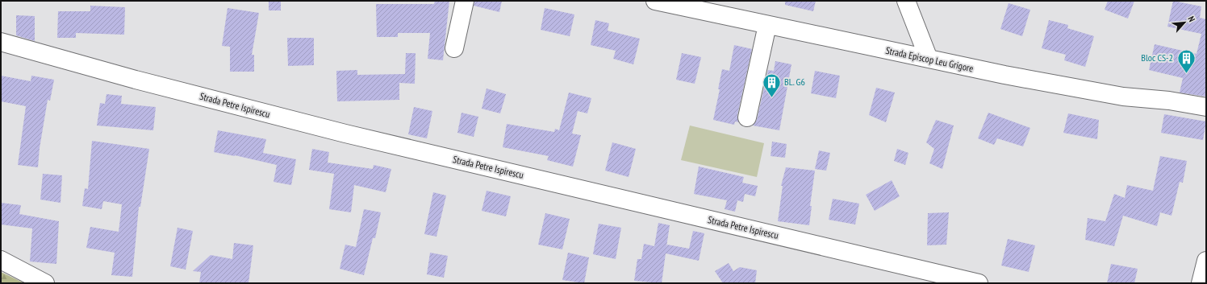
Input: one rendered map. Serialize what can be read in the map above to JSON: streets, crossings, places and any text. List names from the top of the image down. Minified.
{"streets":{"street":["Strada Episcop Leu Grigore","Strada Petre Ispirescu"]},"places":{"building":["Bloc CS-2","BL. G6"]},"north":"top right"}
